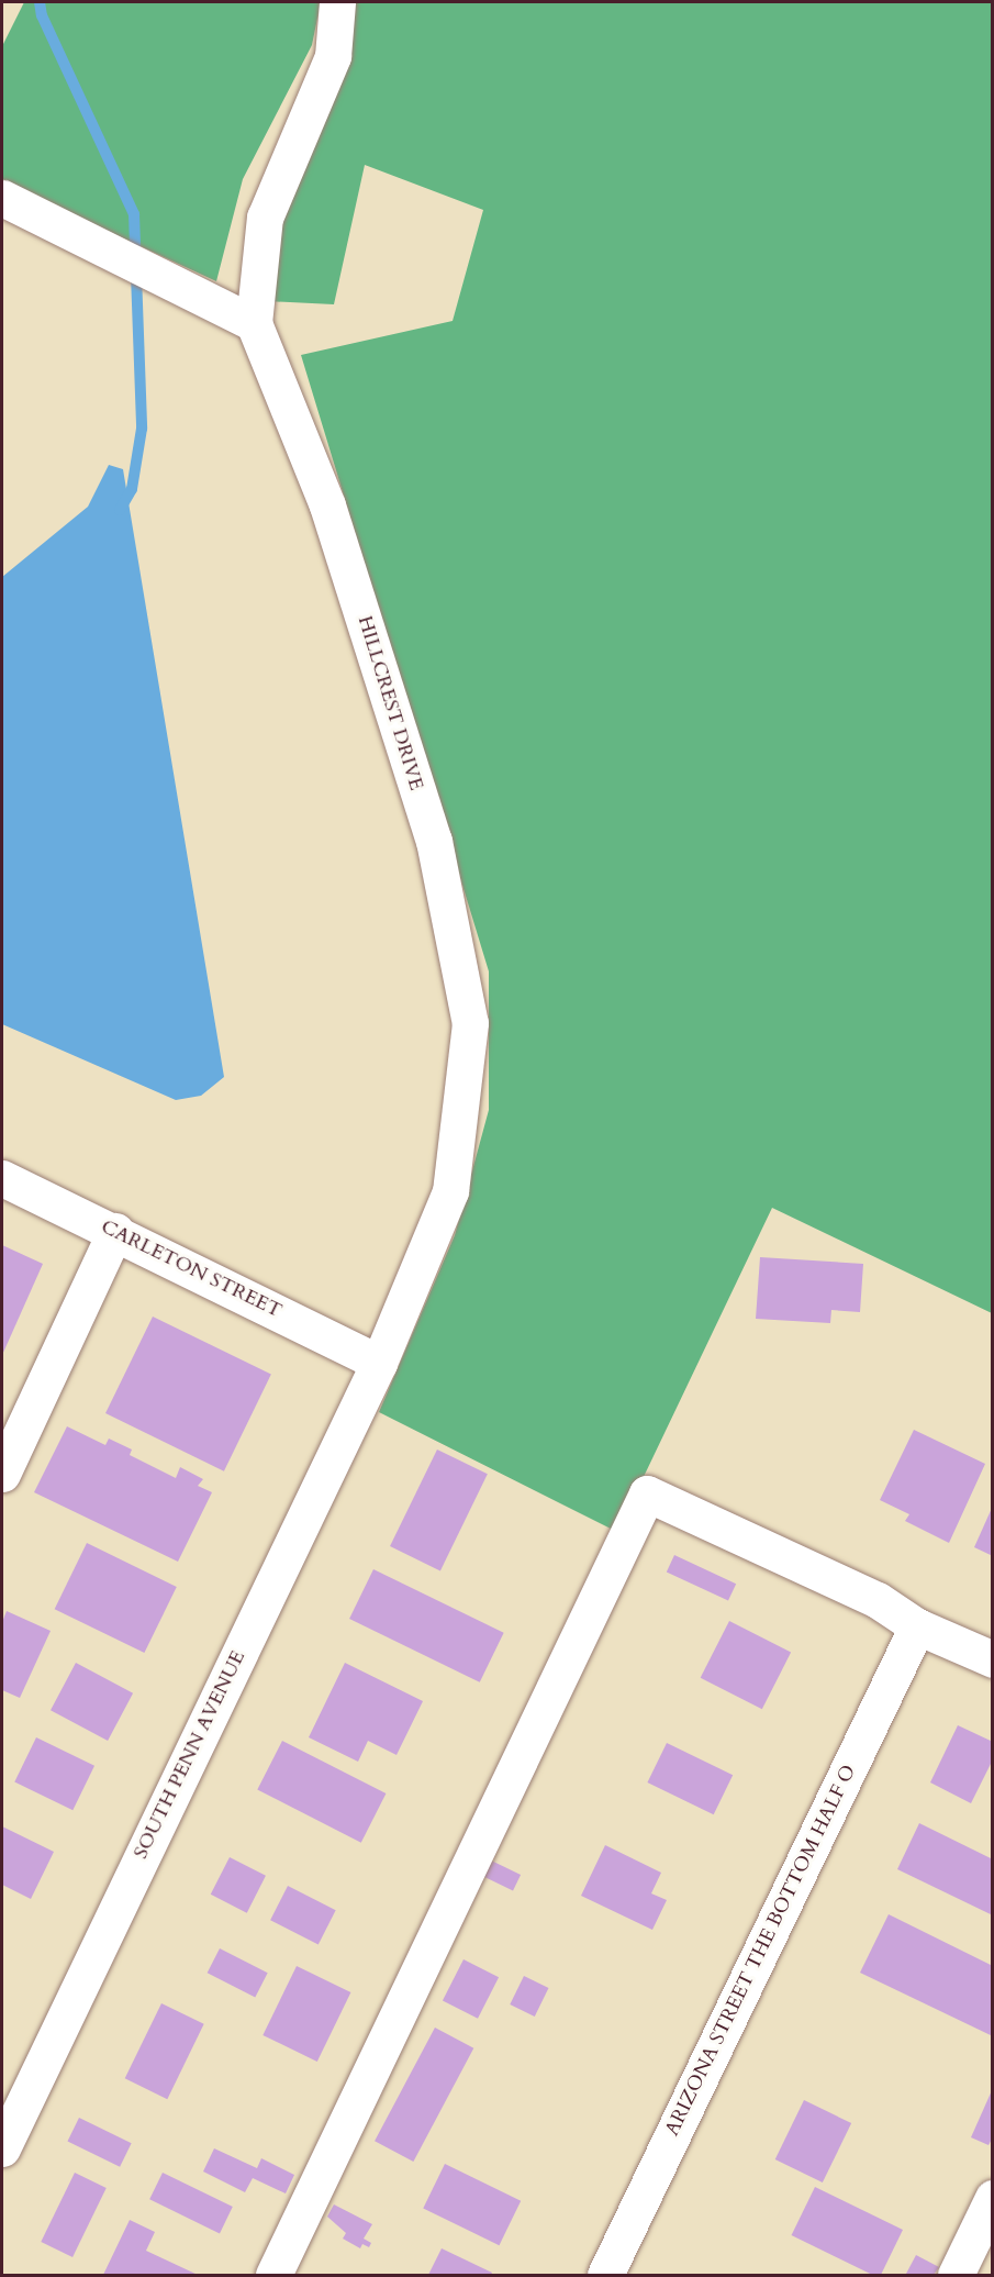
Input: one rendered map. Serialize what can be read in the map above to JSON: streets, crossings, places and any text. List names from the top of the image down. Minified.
{"streets":{"street":["HILLCREST DRIVE","CARLETON STREET","SOUTH PENN AVENUE","ARIZONA STREET THE BOTTOM HALF O"]},"crossings":[["HILLCREST DRIVE","CARLETON STREET"],["HILLCREST DRIVE","SOUTH PENN AVENUE"],["CARLETON STREET","SOUTH PENN AVENUE"]]}
